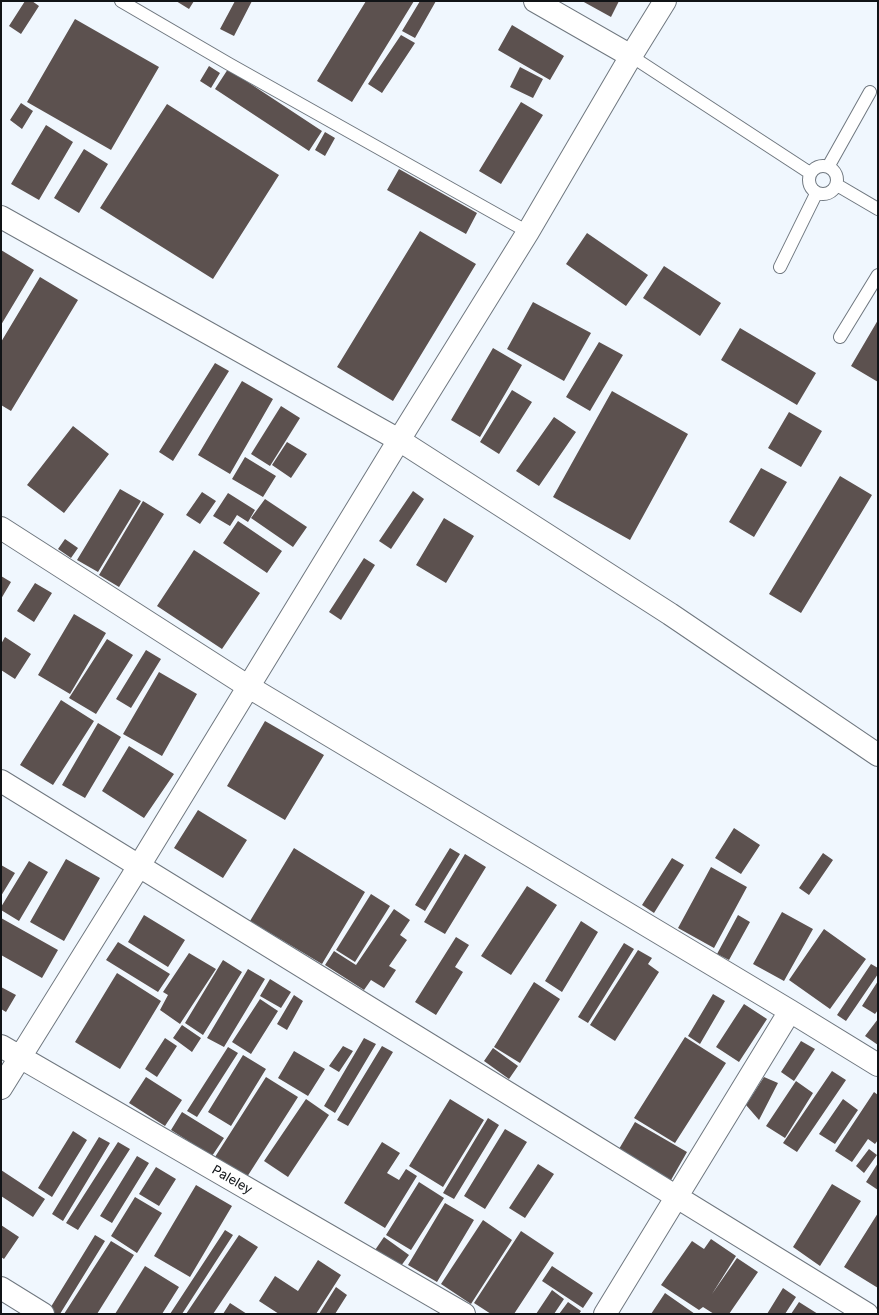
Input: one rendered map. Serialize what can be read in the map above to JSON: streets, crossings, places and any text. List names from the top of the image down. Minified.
{"streets":{"street":["Paleley"]}}
